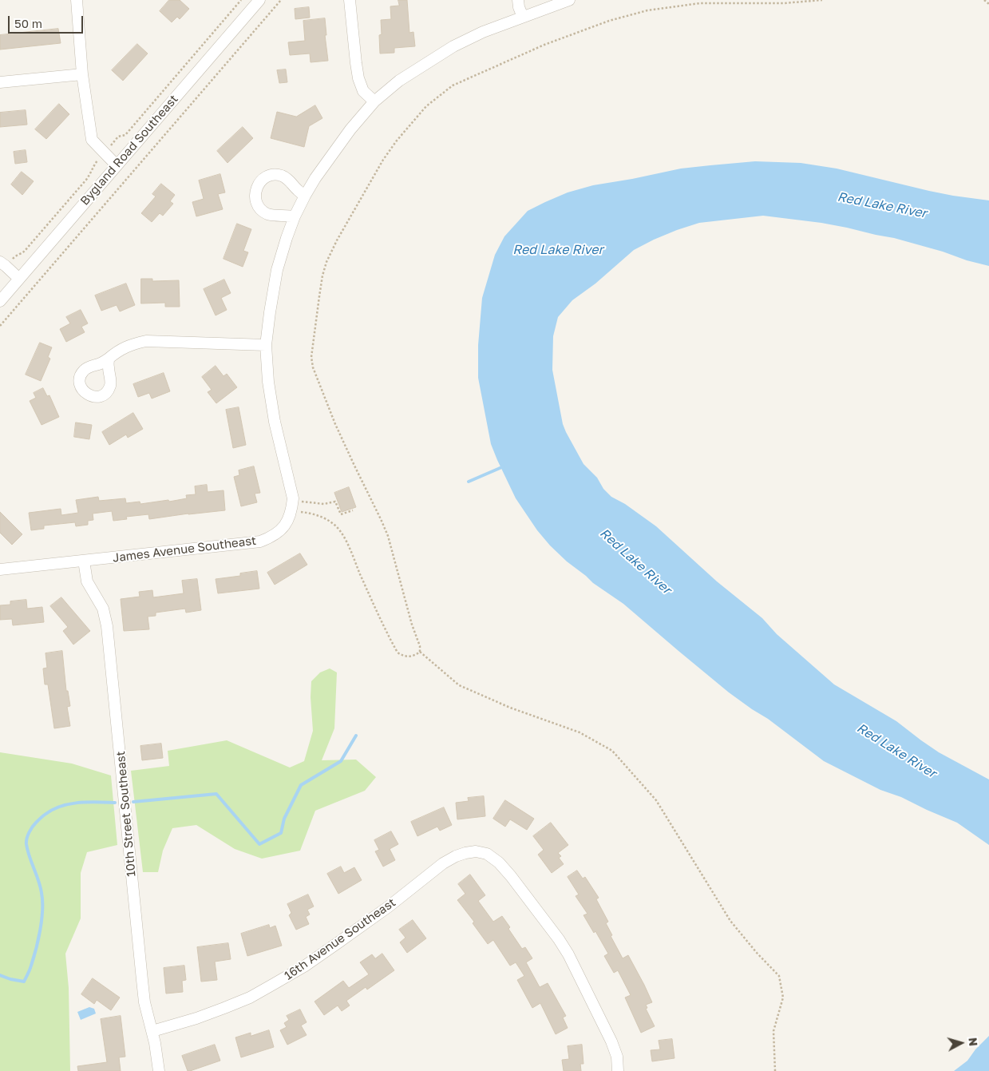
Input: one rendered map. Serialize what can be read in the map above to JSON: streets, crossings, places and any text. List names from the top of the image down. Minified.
{"streets":{"street":["Bygland Road Southeast","James Avenue Southeast","10th Street Southeast","16th Avenue Southeast"]},"crossings":[["James Avenue Southeast","10th Street Southeast"],["10th Street Southeast","16th Avenue Southeast"]],"water":["Red Lake River"],"scale_bar":"50 m","north":"right"}
